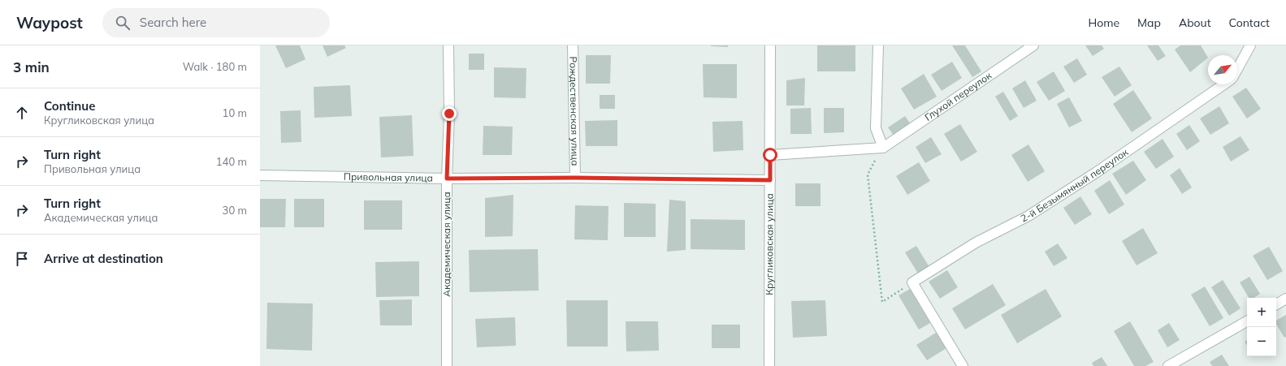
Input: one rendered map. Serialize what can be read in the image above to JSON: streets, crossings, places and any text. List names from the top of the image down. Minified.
{"streets":{"street":["Глухой переулок","Рождественская улица","Привольная улица","2-й Безымянный переулок","Академическая улица","Кругликовская улица"]},"crossings":[["Рождественская улица","Привольная улица"],["Привольная улица","Академическая улица"],["Привольная улица","Кругликовская улица"]],"north":"top right","page":{"header":"Waypost","search":"Search here","nav":["Home","Map","About","Contact"],"heading":["3 min","Walk · 180 m"],"list":[["Continue","Кругликовская улица","10 m"],["Turn right","Привольная улица","140 m"],["Turn right","Академическая улица","30 m"],"Arrive at destination"],"map_buttons":["+","−"]}}
